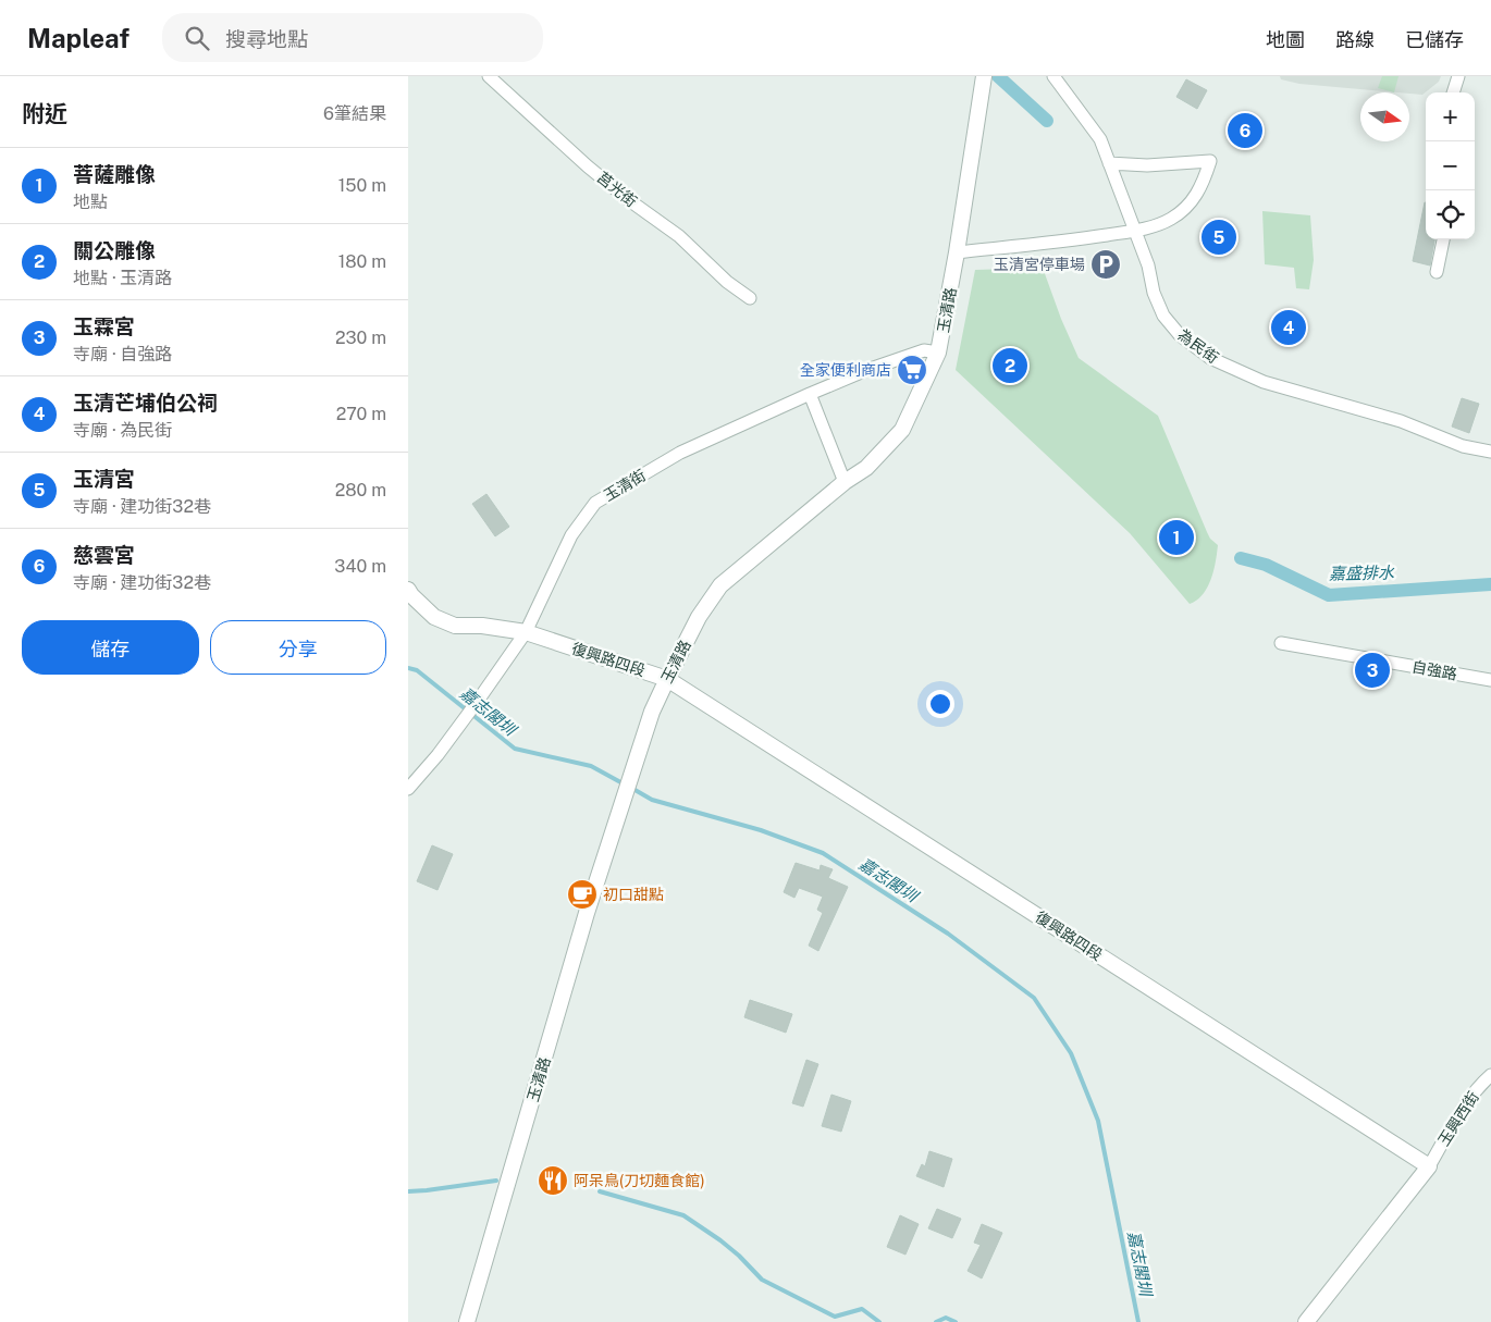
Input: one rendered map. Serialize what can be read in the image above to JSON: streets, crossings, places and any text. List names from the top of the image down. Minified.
{"streets":{"street":["莒光街","玉清路","為民街","玉清街","復興路四段","自強路","玉興西街"]},"crossings":[["玉清路","玉清街"],["玉清路","復興路四段"],["玉清街","復興路四段"],["復興路四段","玉興西街"]],"water":["嘉盛排水","嘉志閣圳"],"places":{"parking":["玉清宮停車場"],"supermarket":["全家便利商店"],"cafe":["初口甜點"],"restaurant":["阿呆鳥(刀切麵食館)"]},"north":"right","page":{"header":"Mapleaf","search":"搜尋地點","nav":["地圖","路線","已儲存"],"heading":["附近","6筆結果"],"map_buttons":["+","−"],"pins":["6","5","4","2","1","3"],"list":[{"mark":"1","name":"菩薩雕像","note":"地點","value":"150 m"},{"mark":"2","name":"關公雕像","note":"地點 · 玉清路","value":"180 m"},{"mark":"3","name":"玉霖宮","note":"寺廟 · 自強路","value":"230 m"},{"mark":"4","name":"玉清芒埔伯公祠","note":"寺廟 · 為民街","value":"270 m"},{"mark":"5","name":"玉清宮","note":"寺廟 · 建功街32巷","value":"280 m"},{"mark":"6","name":"慈雲宮","note":"寺廟 · 建功街32巷","value":"340 m"}],"buttons":["儲存","分享"]}}
